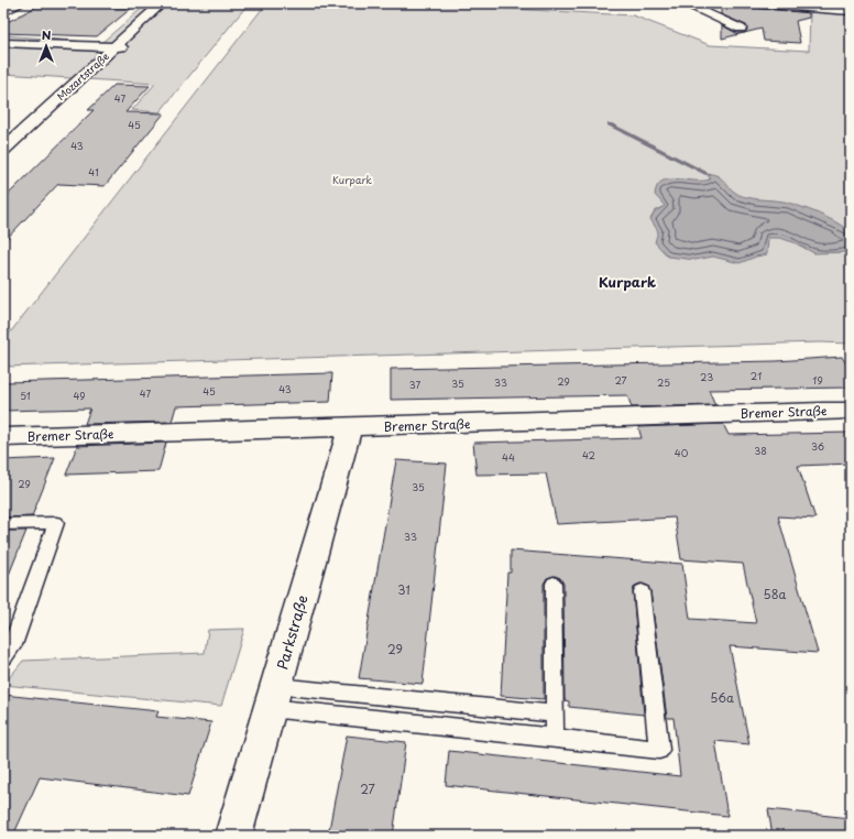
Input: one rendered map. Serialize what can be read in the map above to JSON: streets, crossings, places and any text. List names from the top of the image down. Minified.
{"streets":{"street":["Mozartstraße","Bremer Straße","Parkstraße"]},"crossings":[["Bremer Straße","Parkstraße"]],"districts":["Kurpark"],"parks":["Kurpark"],"house_numbers":["47","45","43","41","21","23","27","19","29","33","25","35","37","43","45","47","51","49","36","38","40","42","44","29","35","33","31","58a","29","56a","27"],"north":"top"}
